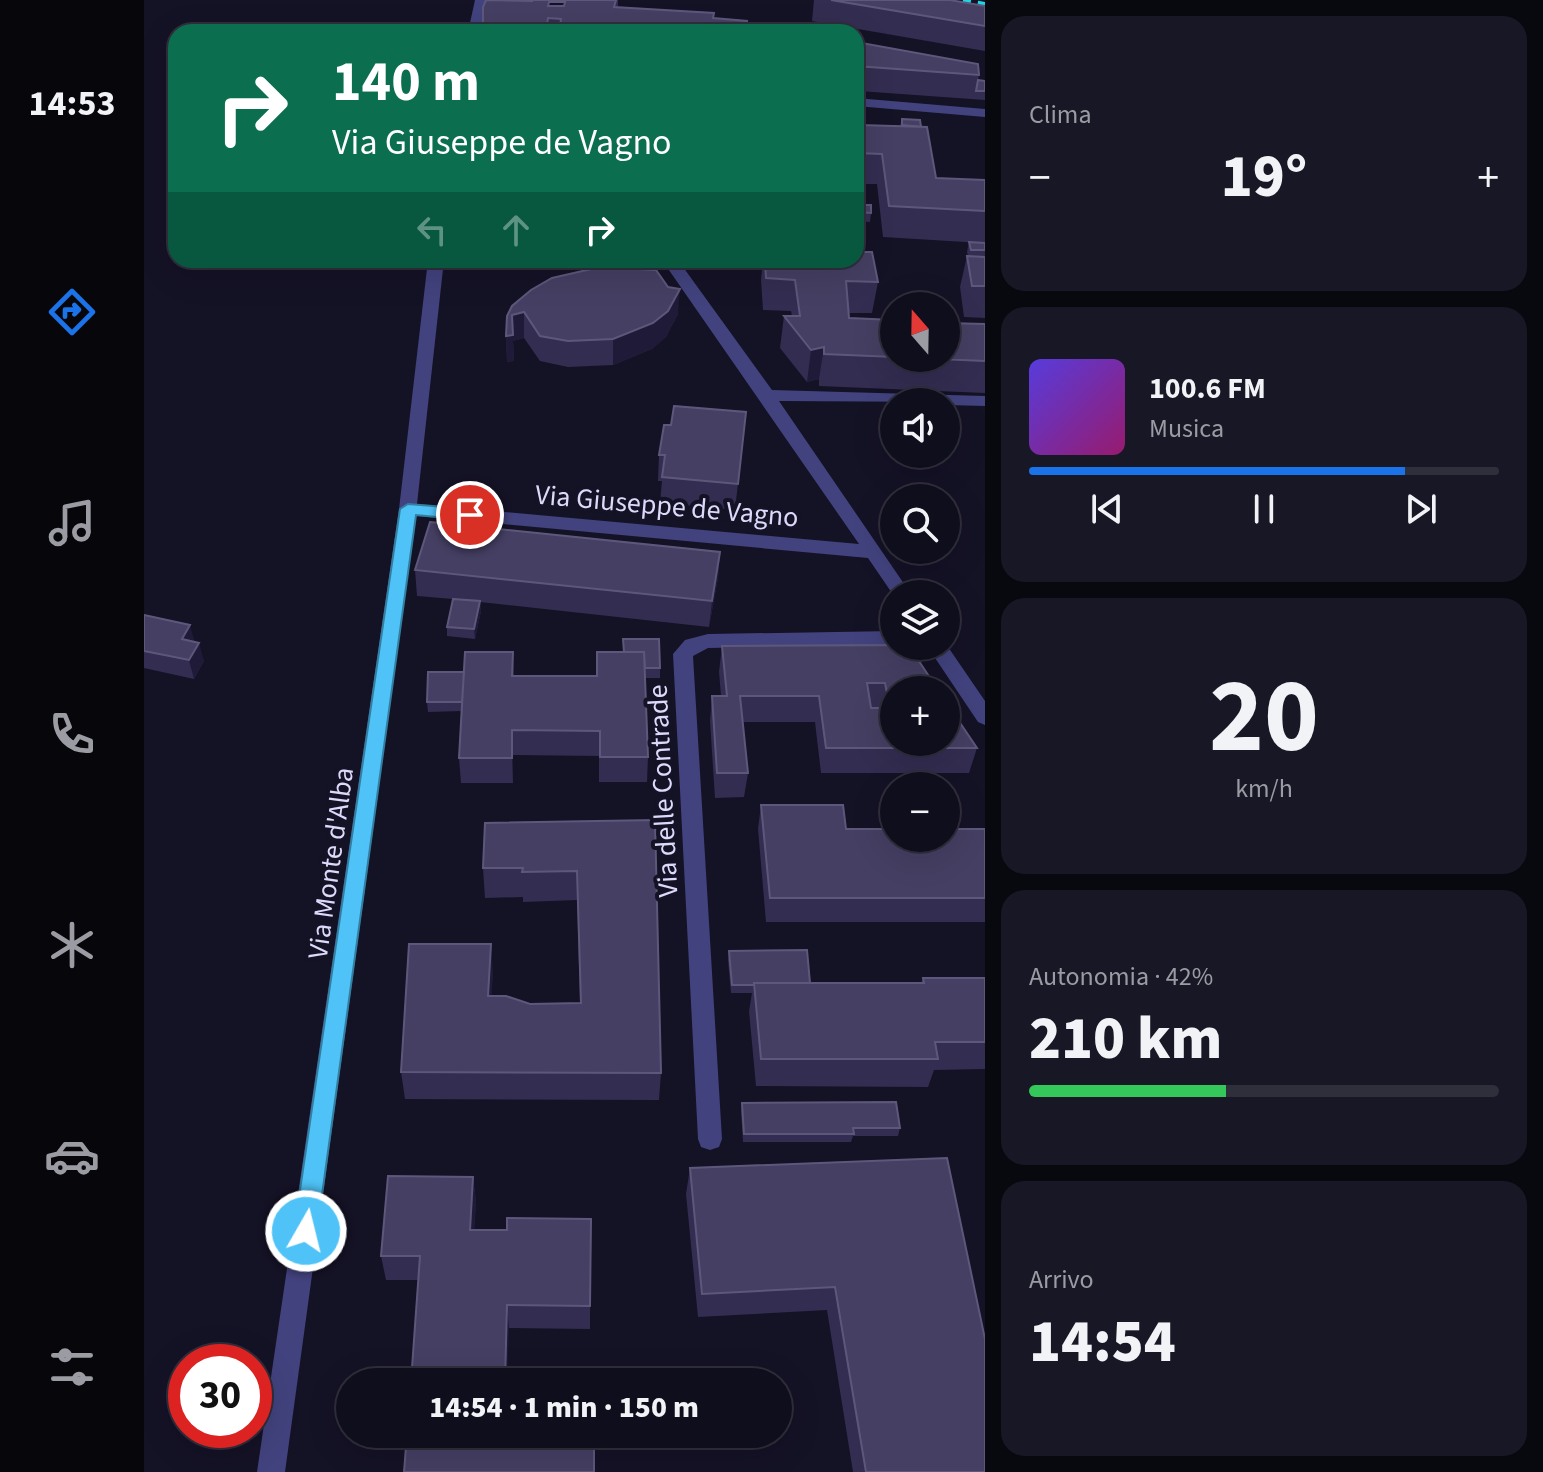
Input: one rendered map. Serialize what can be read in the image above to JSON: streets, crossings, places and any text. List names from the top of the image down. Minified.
{"streets":{"street":["Via Giuseppe de Vagno","Via delle Contrade","Via Monte d'Alba"]},"crossings":[["Via Giuseppe de Vagno","Via Monte d'Alba"]],"north":"top","page":{"tabs":"14:53","tile":["Clima",["20","km/h"],["Autonomia · 42%","210 km"],["Arrivo","14:54"]],"turn":["140 m","Via Giuseppe de Vagno"],"heat":["−","19°","+"],"map_buttons":["+","−"],"song":["100.6 FM","Musica"],"limit":"30","trip":"14:54 · 1 min · 150 m"}}
